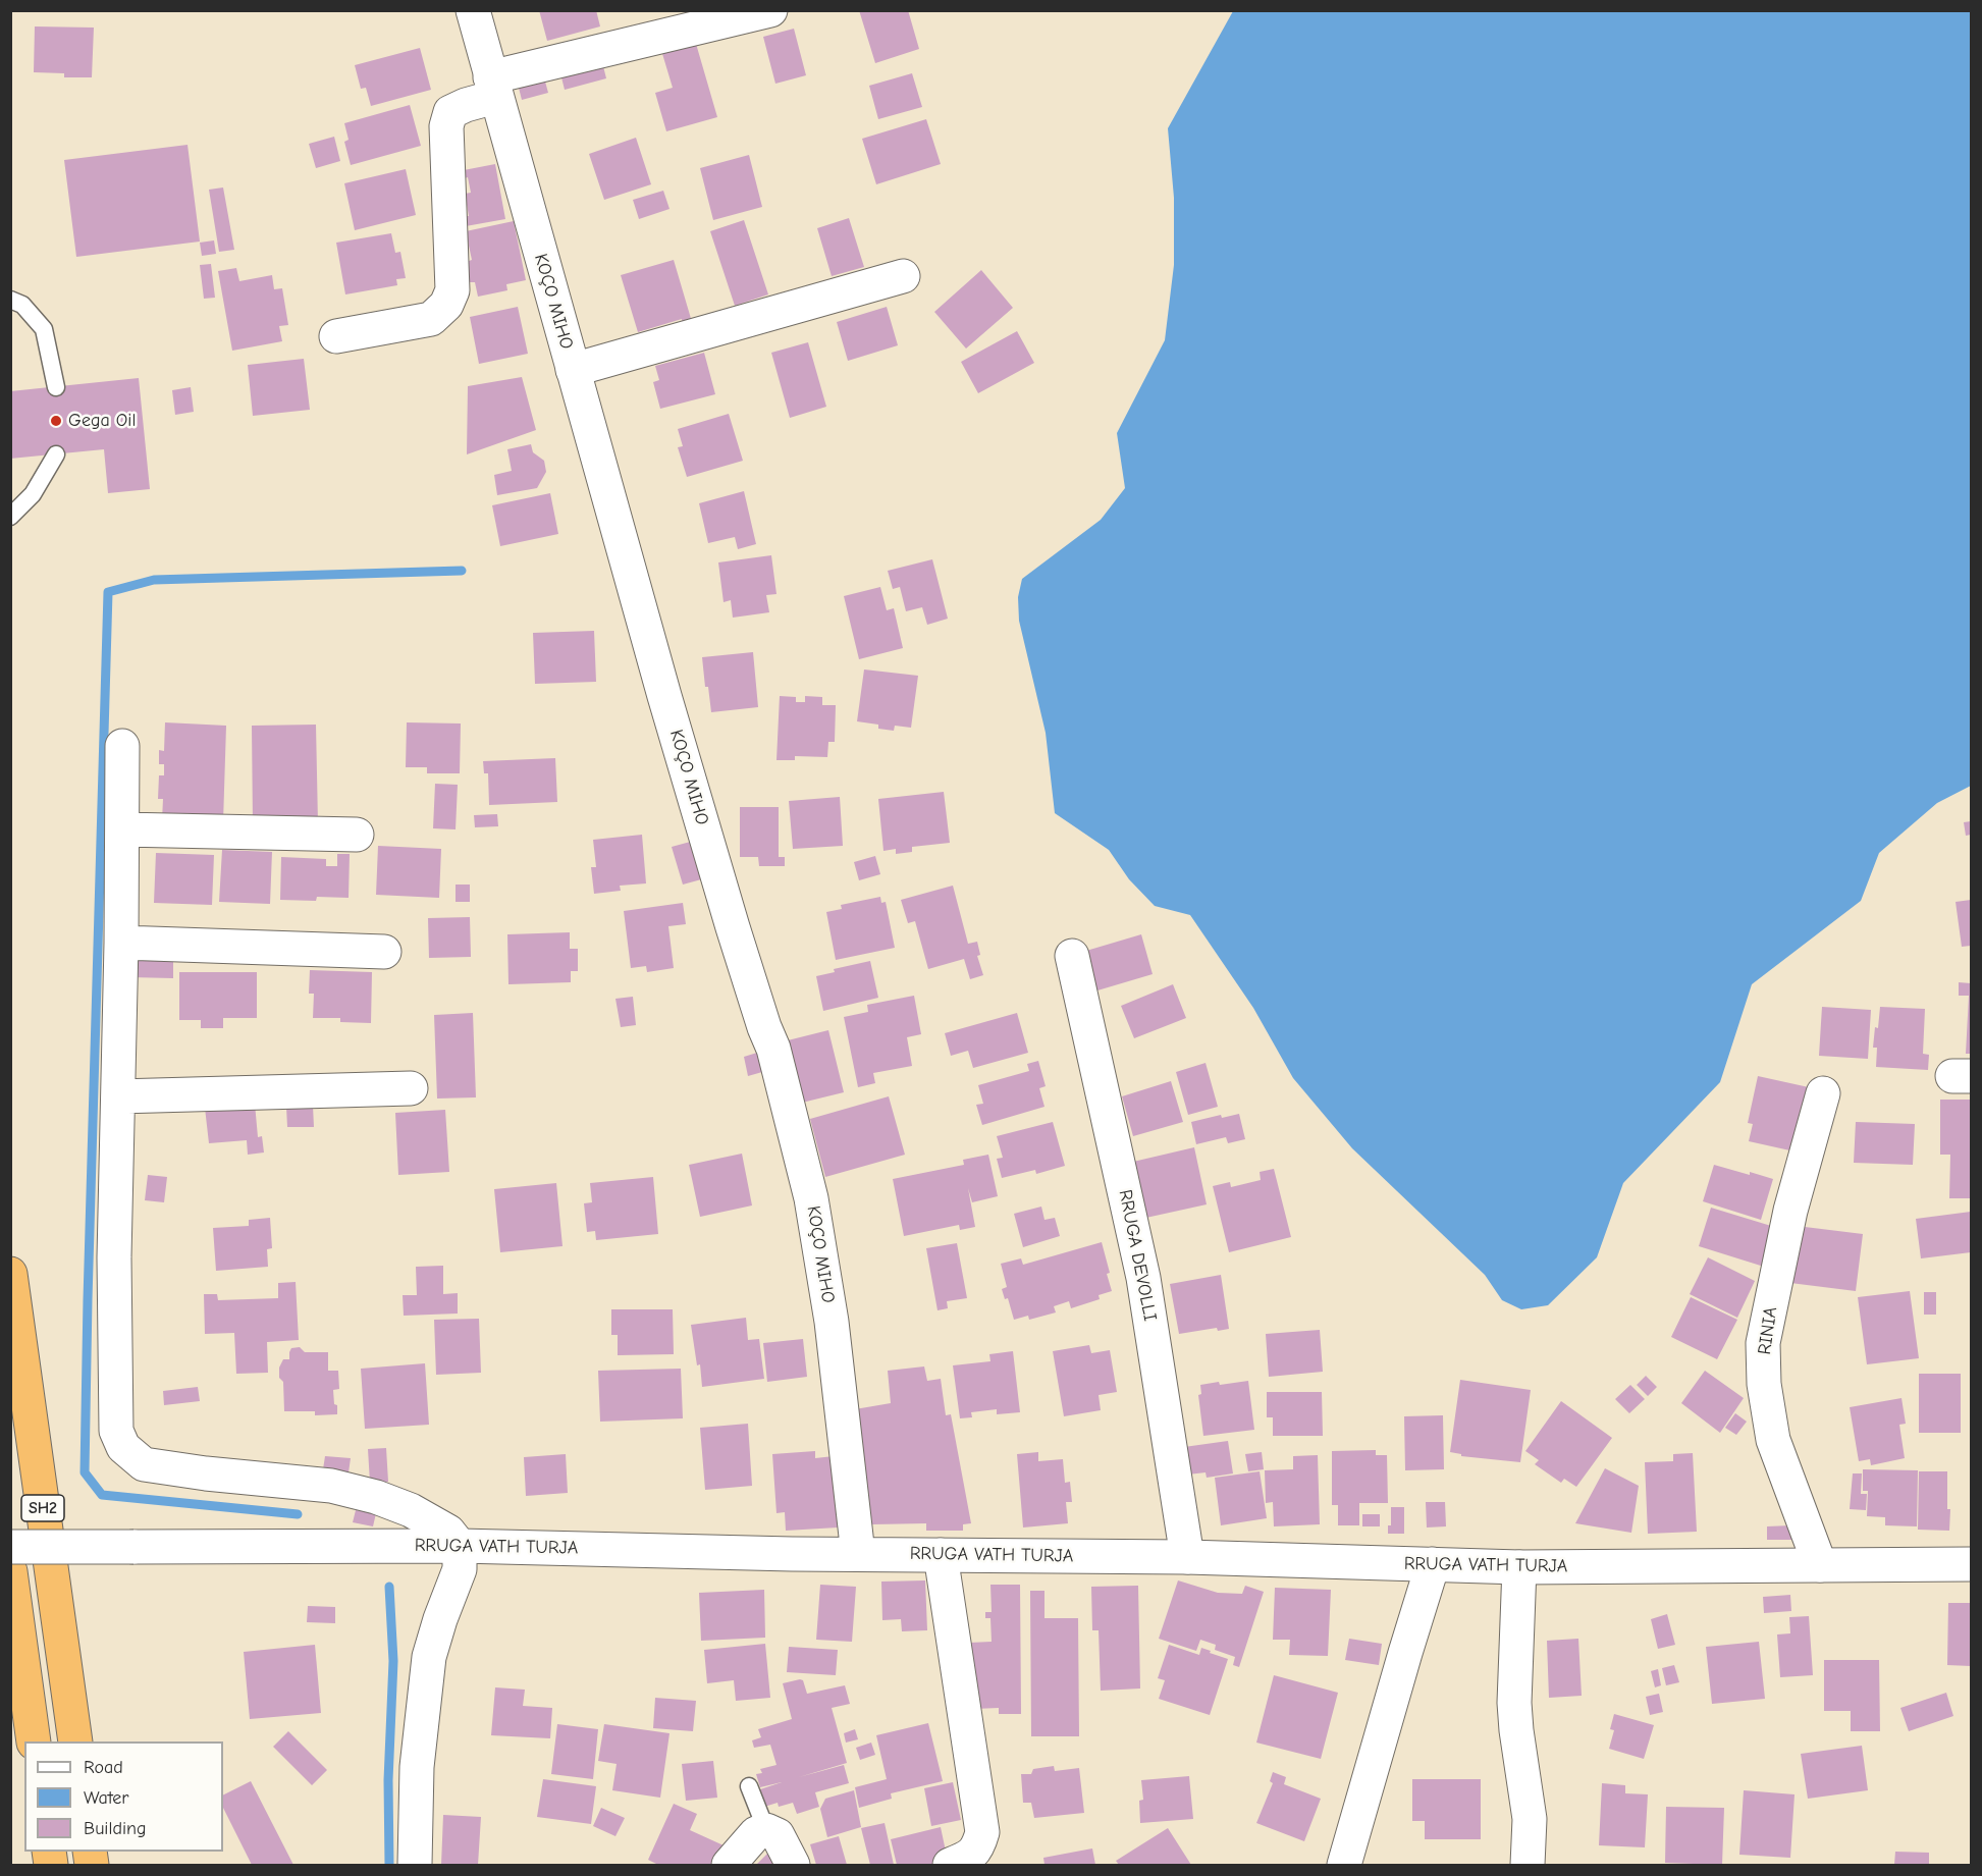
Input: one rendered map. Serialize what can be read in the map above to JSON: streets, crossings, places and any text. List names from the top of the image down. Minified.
{"streets":{"highway":["SH2"],"street":["KOÇO MIHO","RRUGA DEVOLLI","RINIA","RRUGA VATH TURJA"]},"crossings":[["KOÇO MIHO","RRUGA VATH TURJA"],["RRUGA DEVOLLI","RRUGA VATH TURJA"],["RINIA","RRUGA VATH TURJA"]],"places":["Gega Oil"],"legend":["Road","Water","Building"]}
